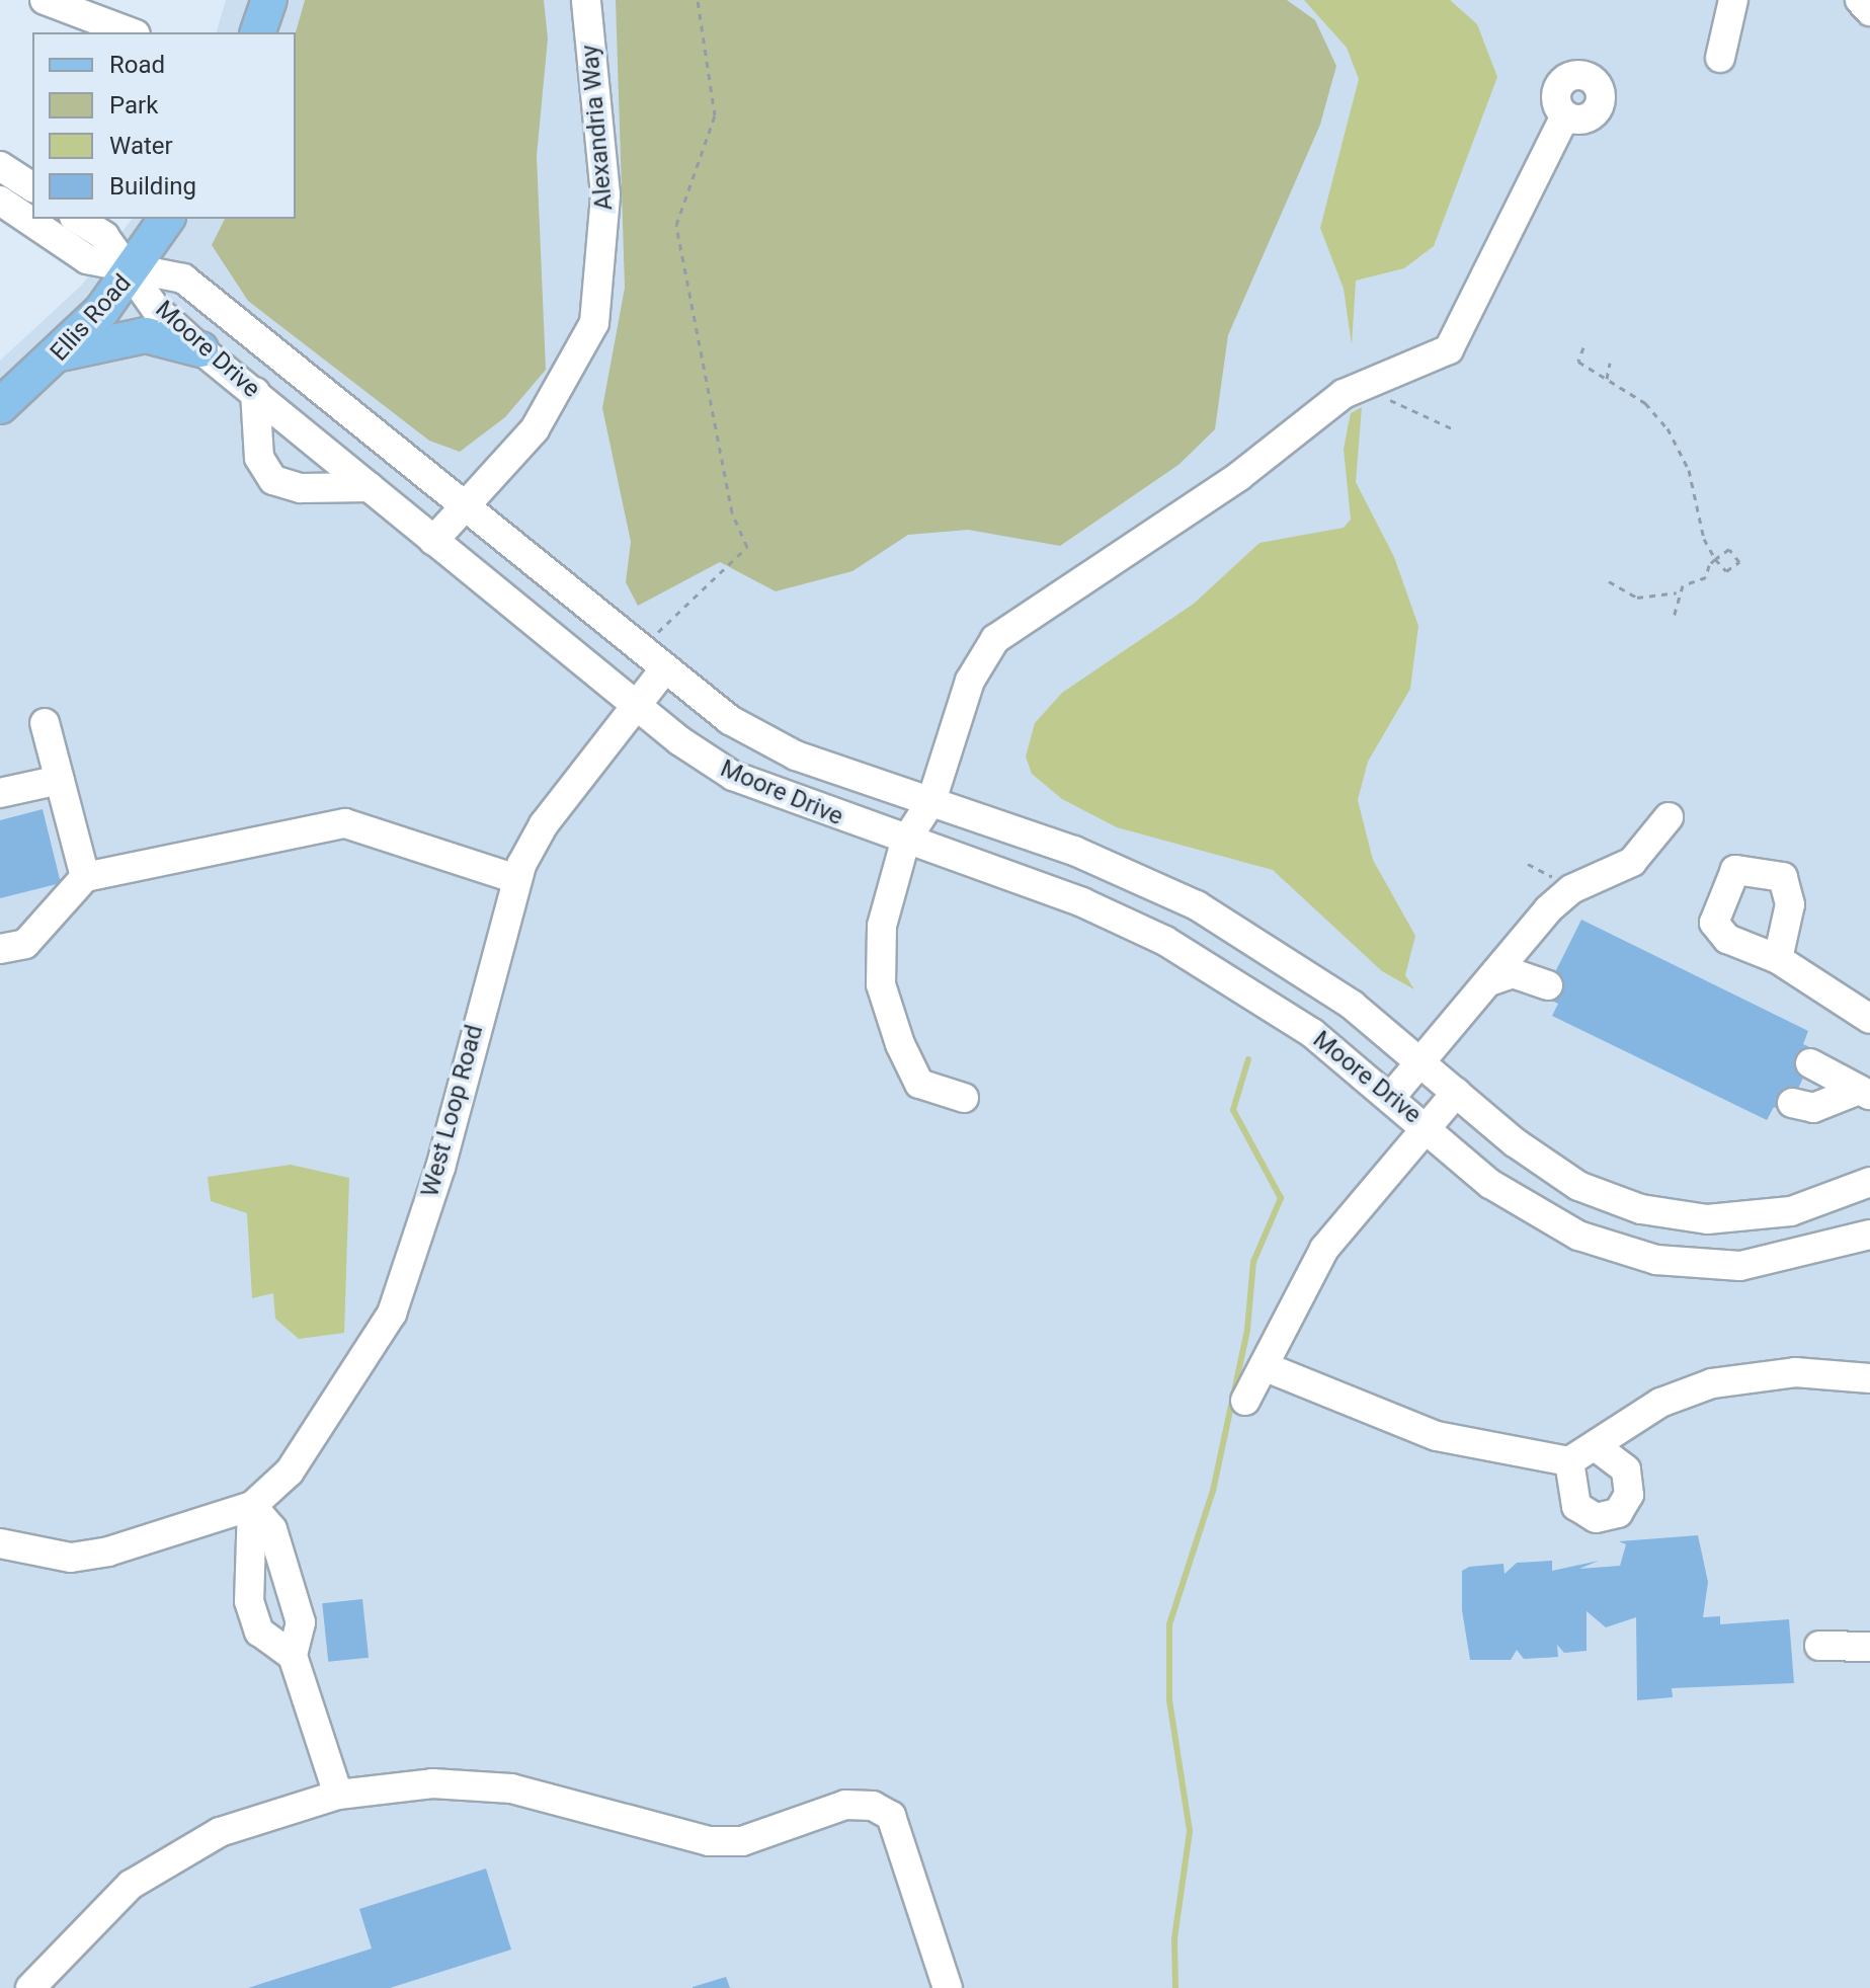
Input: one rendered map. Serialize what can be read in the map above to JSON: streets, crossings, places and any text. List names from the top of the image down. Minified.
{"streets":{"main road":["Ellis Road"],"street":["Alexandria Way","Moore Drive","West Loop Road"]},"crossings":[["Alexandria Way","Moore Drive"],["Ellis Road","Moore Drive"],["Moore Drive","West Loop Road"]],"legend":["Road","Park","Water","Building"]}
